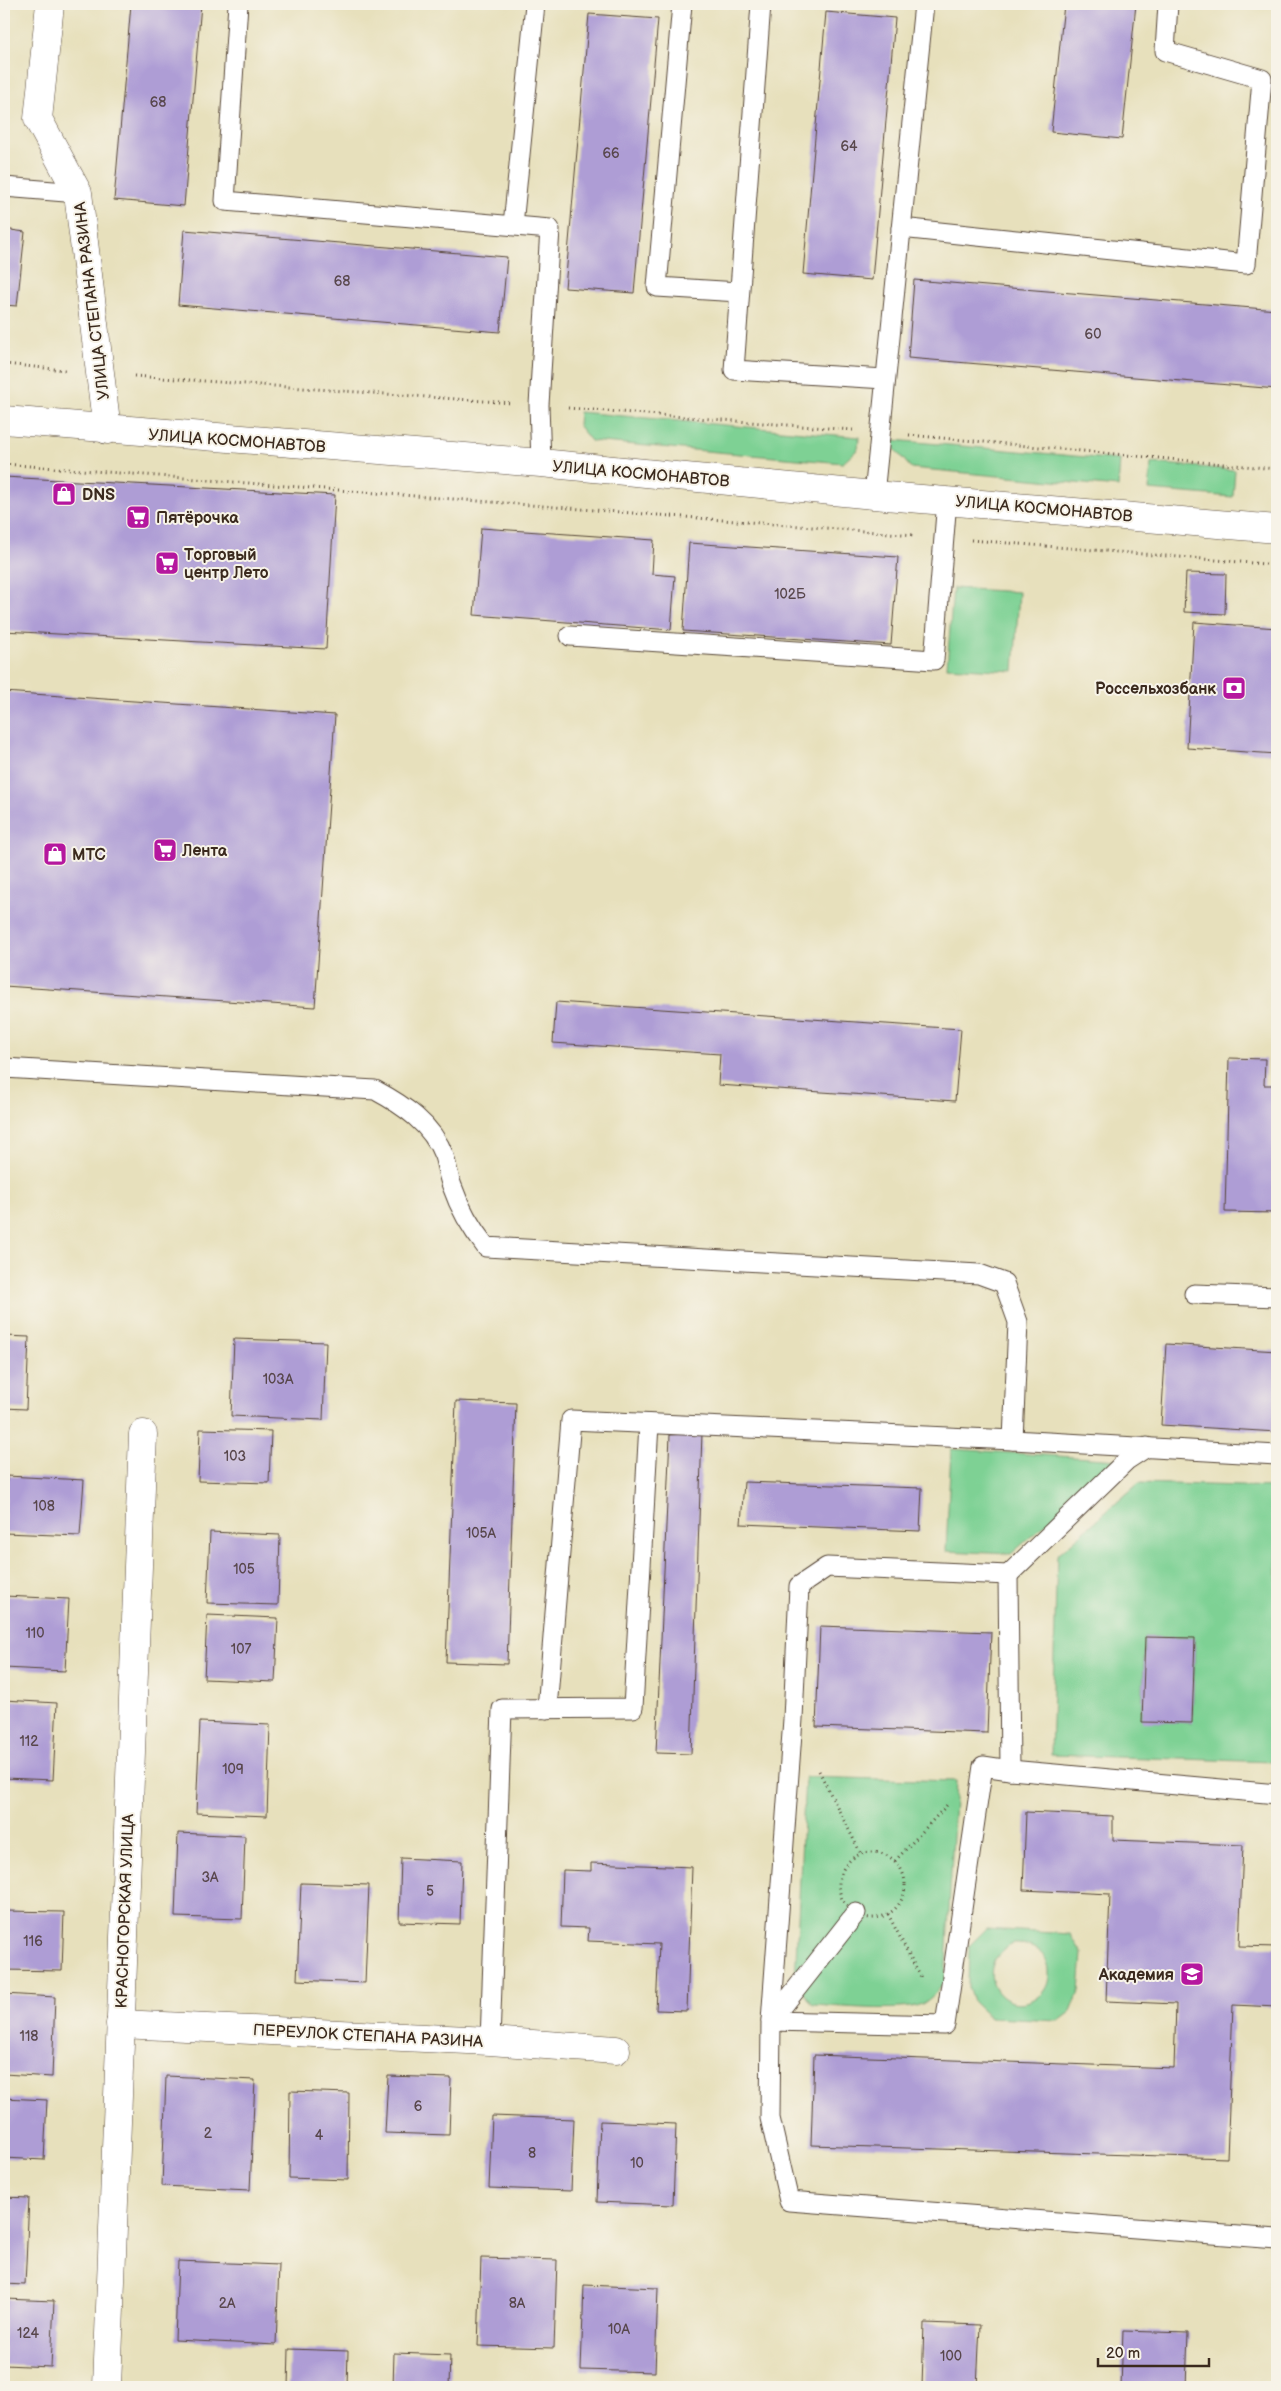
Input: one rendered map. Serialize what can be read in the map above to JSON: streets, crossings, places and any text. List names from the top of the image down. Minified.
{"streets":{"street":["УЛИЦА СТЕПАНА РАЗИНА","УЛИЦА КОСМОНАВТОВ","КРАСНОГОРСКАЯ УЛИЦА","ПЕРЕУЛОК СТЕПАНА РАЗИНА"]},"crossings":[["УЛИЦА СТЕПАНА РАЗИНА","УЛИЦА КОСМОНАВТОВ"],["КРАСНОГОРСКАЯ УЛИЦА","ПЕРЕУЛОК СТЕПАНА РАЗИНА"]],"places":{"shop":["DNS","МТС"],"supermarket":["Пятёрочка","Торговый центр Лето","Лента"],"bank":["Россельхозбанк"],"school or university":["Академия"]},"house_numbers":["68","64","66","68","60","102Б","103А","103","108","105А","105","110","107","112","109","3А","5","116","118","6","2","4","8","10","2А","8А","10А","124","100"],"scale_bar":"20 m"}
